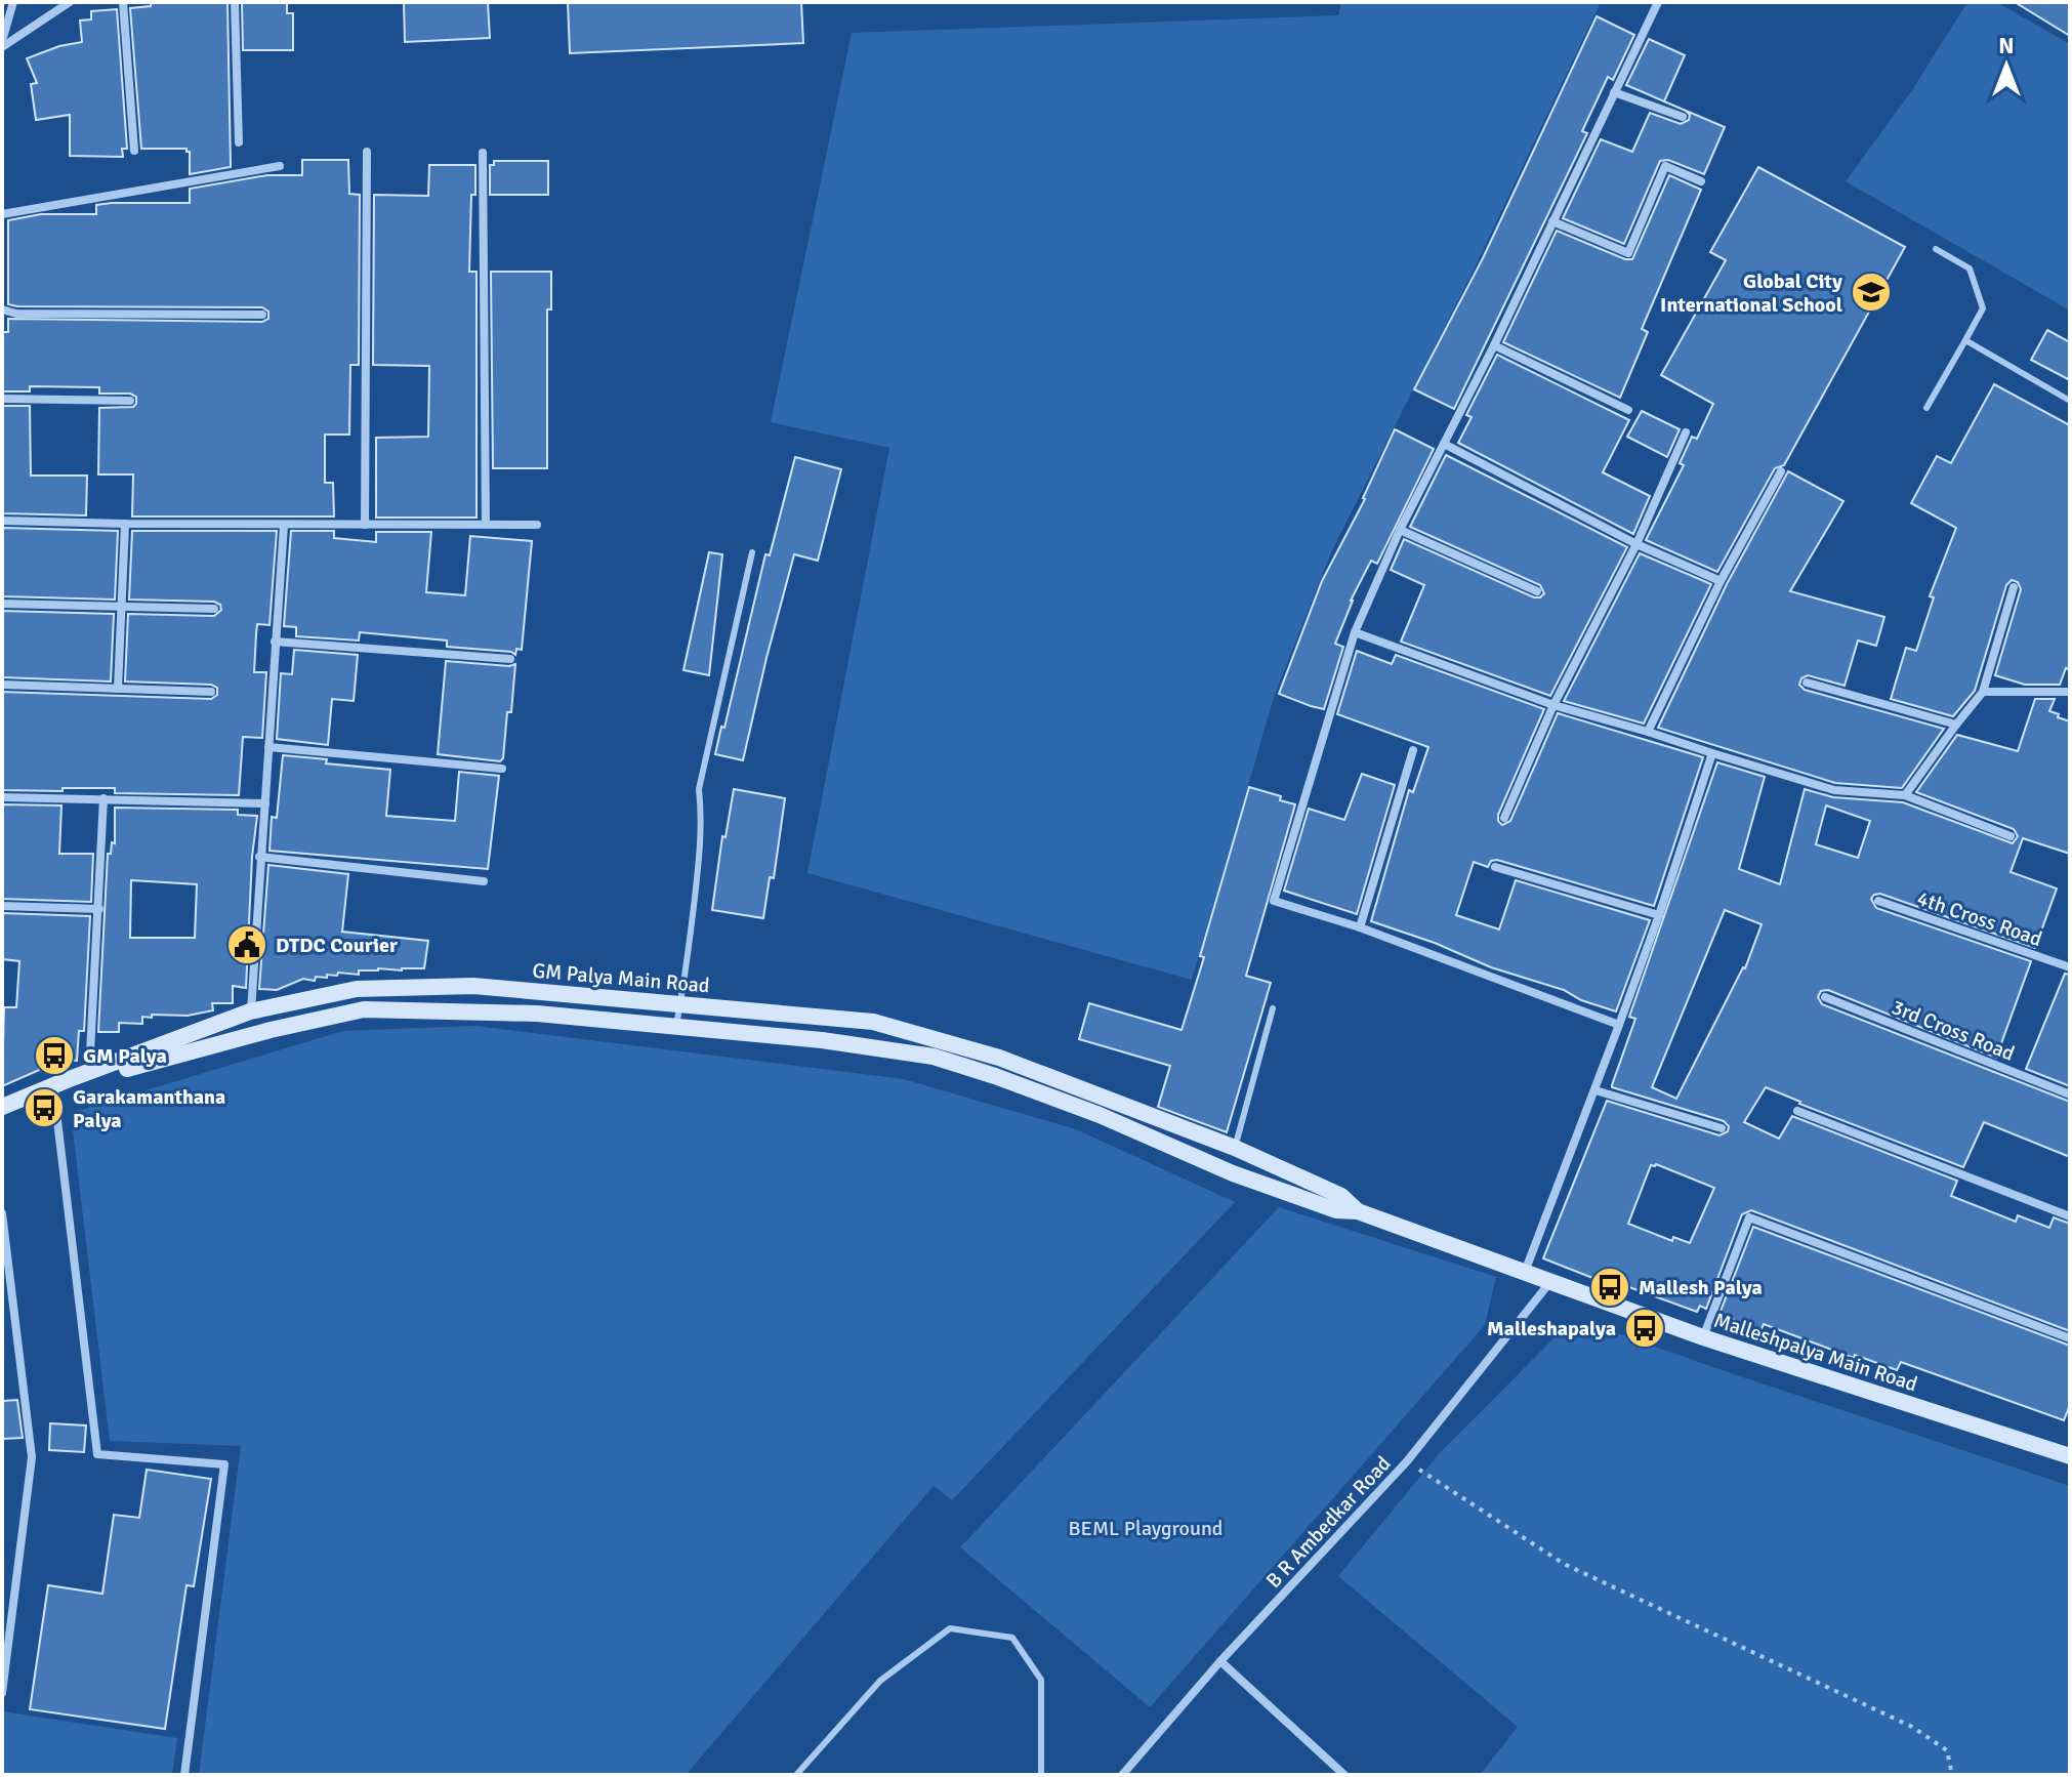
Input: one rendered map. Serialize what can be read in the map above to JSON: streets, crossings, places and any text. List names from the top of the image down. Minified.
{"streets":{"main road":["GM Palya Main Road","Malleshpalya Main Road"],"street":["4th Cross Road","3rd Cross Road","B R Ambedkar Road"]},"crossings":[["GM Palya Main Road","Malleshpalya Main Road"],["Malleshpalya Main Road","B R Ambedkar Road"]],"parks":["BEML Playground"],"places":{"school or university":["Global City International School"],"public building":["DTDC Courier"],"bus stop":["GM Palya","Garakamanthana Palya","Mallesh Palya","Malleshapalya"]},"north":"top"}
